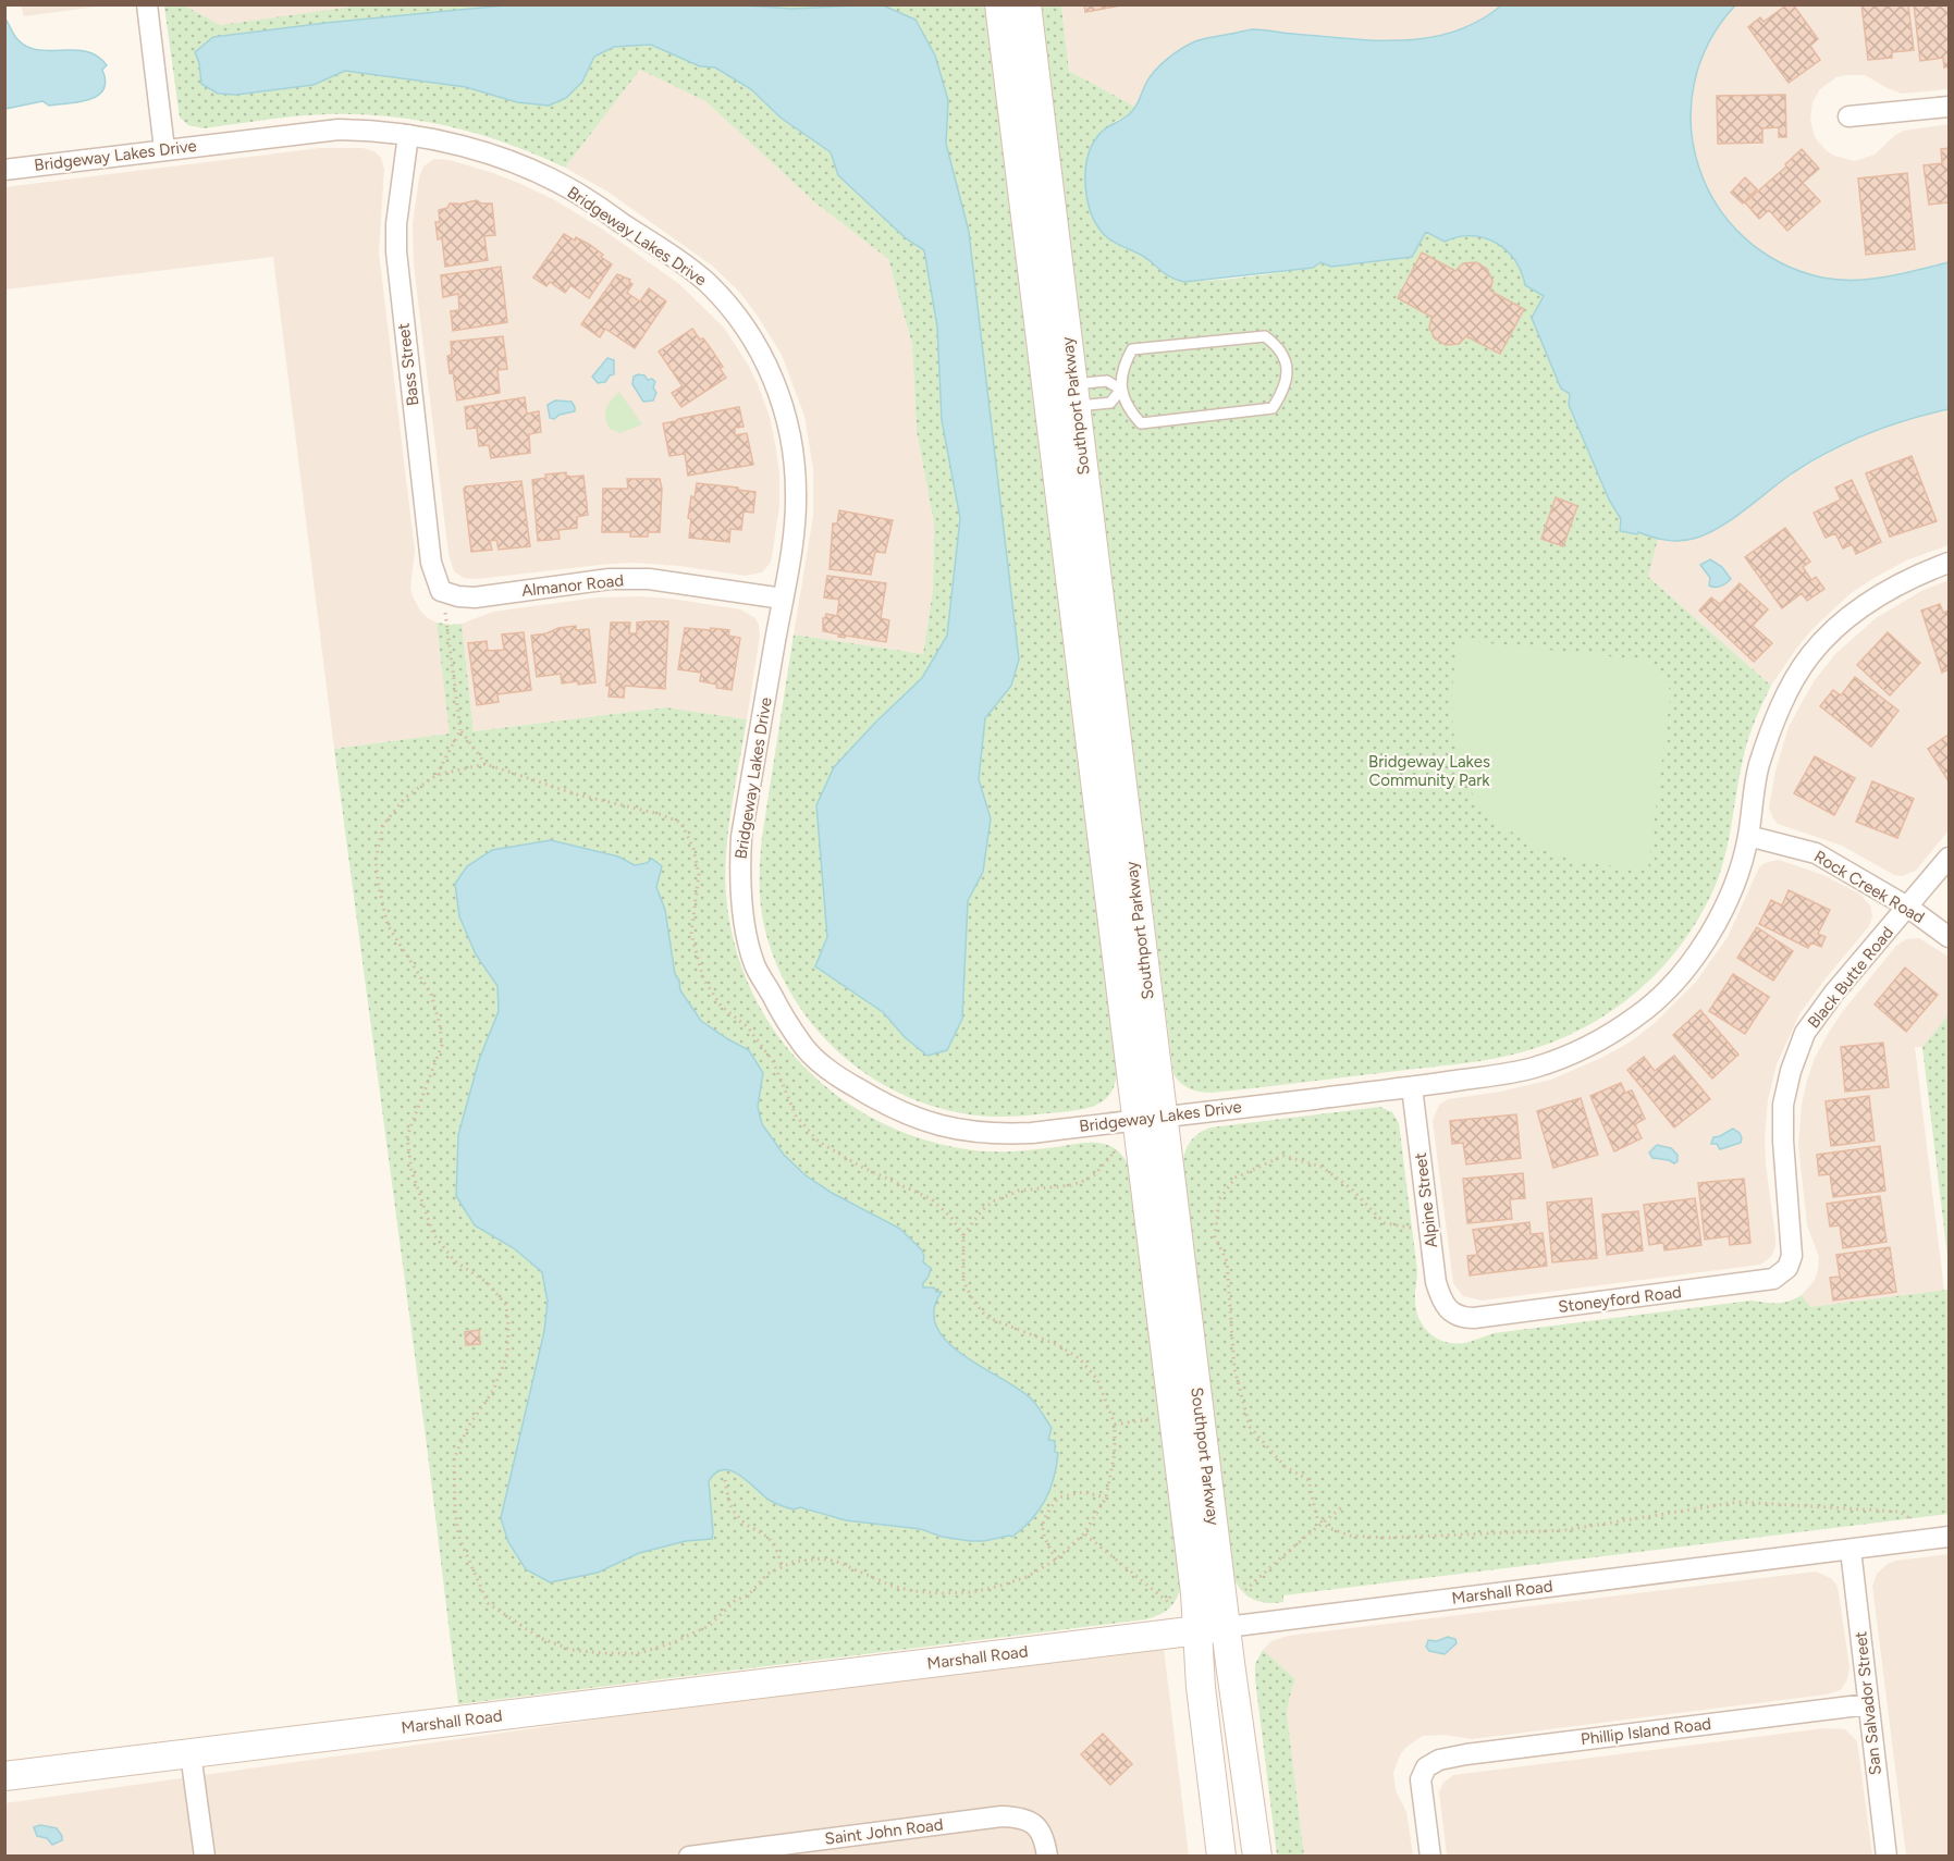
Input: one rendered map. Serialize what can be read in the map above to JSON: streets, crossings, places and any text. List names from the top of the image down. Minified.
{"streets":{"street":["Bridgeway Lakes Drive","Bass Street","Southport Parkway","Almanor Road","Rock Creek Road","Black Butte Road","Alpine Street","Stoneyford Road","Marshall Road","San Salvador Street","Phillip Island Road","Saint John Road"]},"crossings":[["Bridgeway Lakes Drive","Bass Street"],["Bridgeway Lakes Drive","Southport Parkway"],["Bridgeway Lakes Drive","Almanor Road"],["Bridgeway Lakes Drive","Rock Creek Road"],["Bridgeway Lakes Drive","Alpine Street"],["Bass Street","Almanor Road"],["Southport Parkway","Marshall Road"],["Rock Creek Road","Black Butte Road"],["Black Butte Road","Stoneyford Road"],["Alpine Street","Stoneyford Road"],["Marshall Road","San Salvador Street"],["San Salvador Street","Phillip Island Road"]],"parks":["Bridgeway Lakes Community Park"]}
